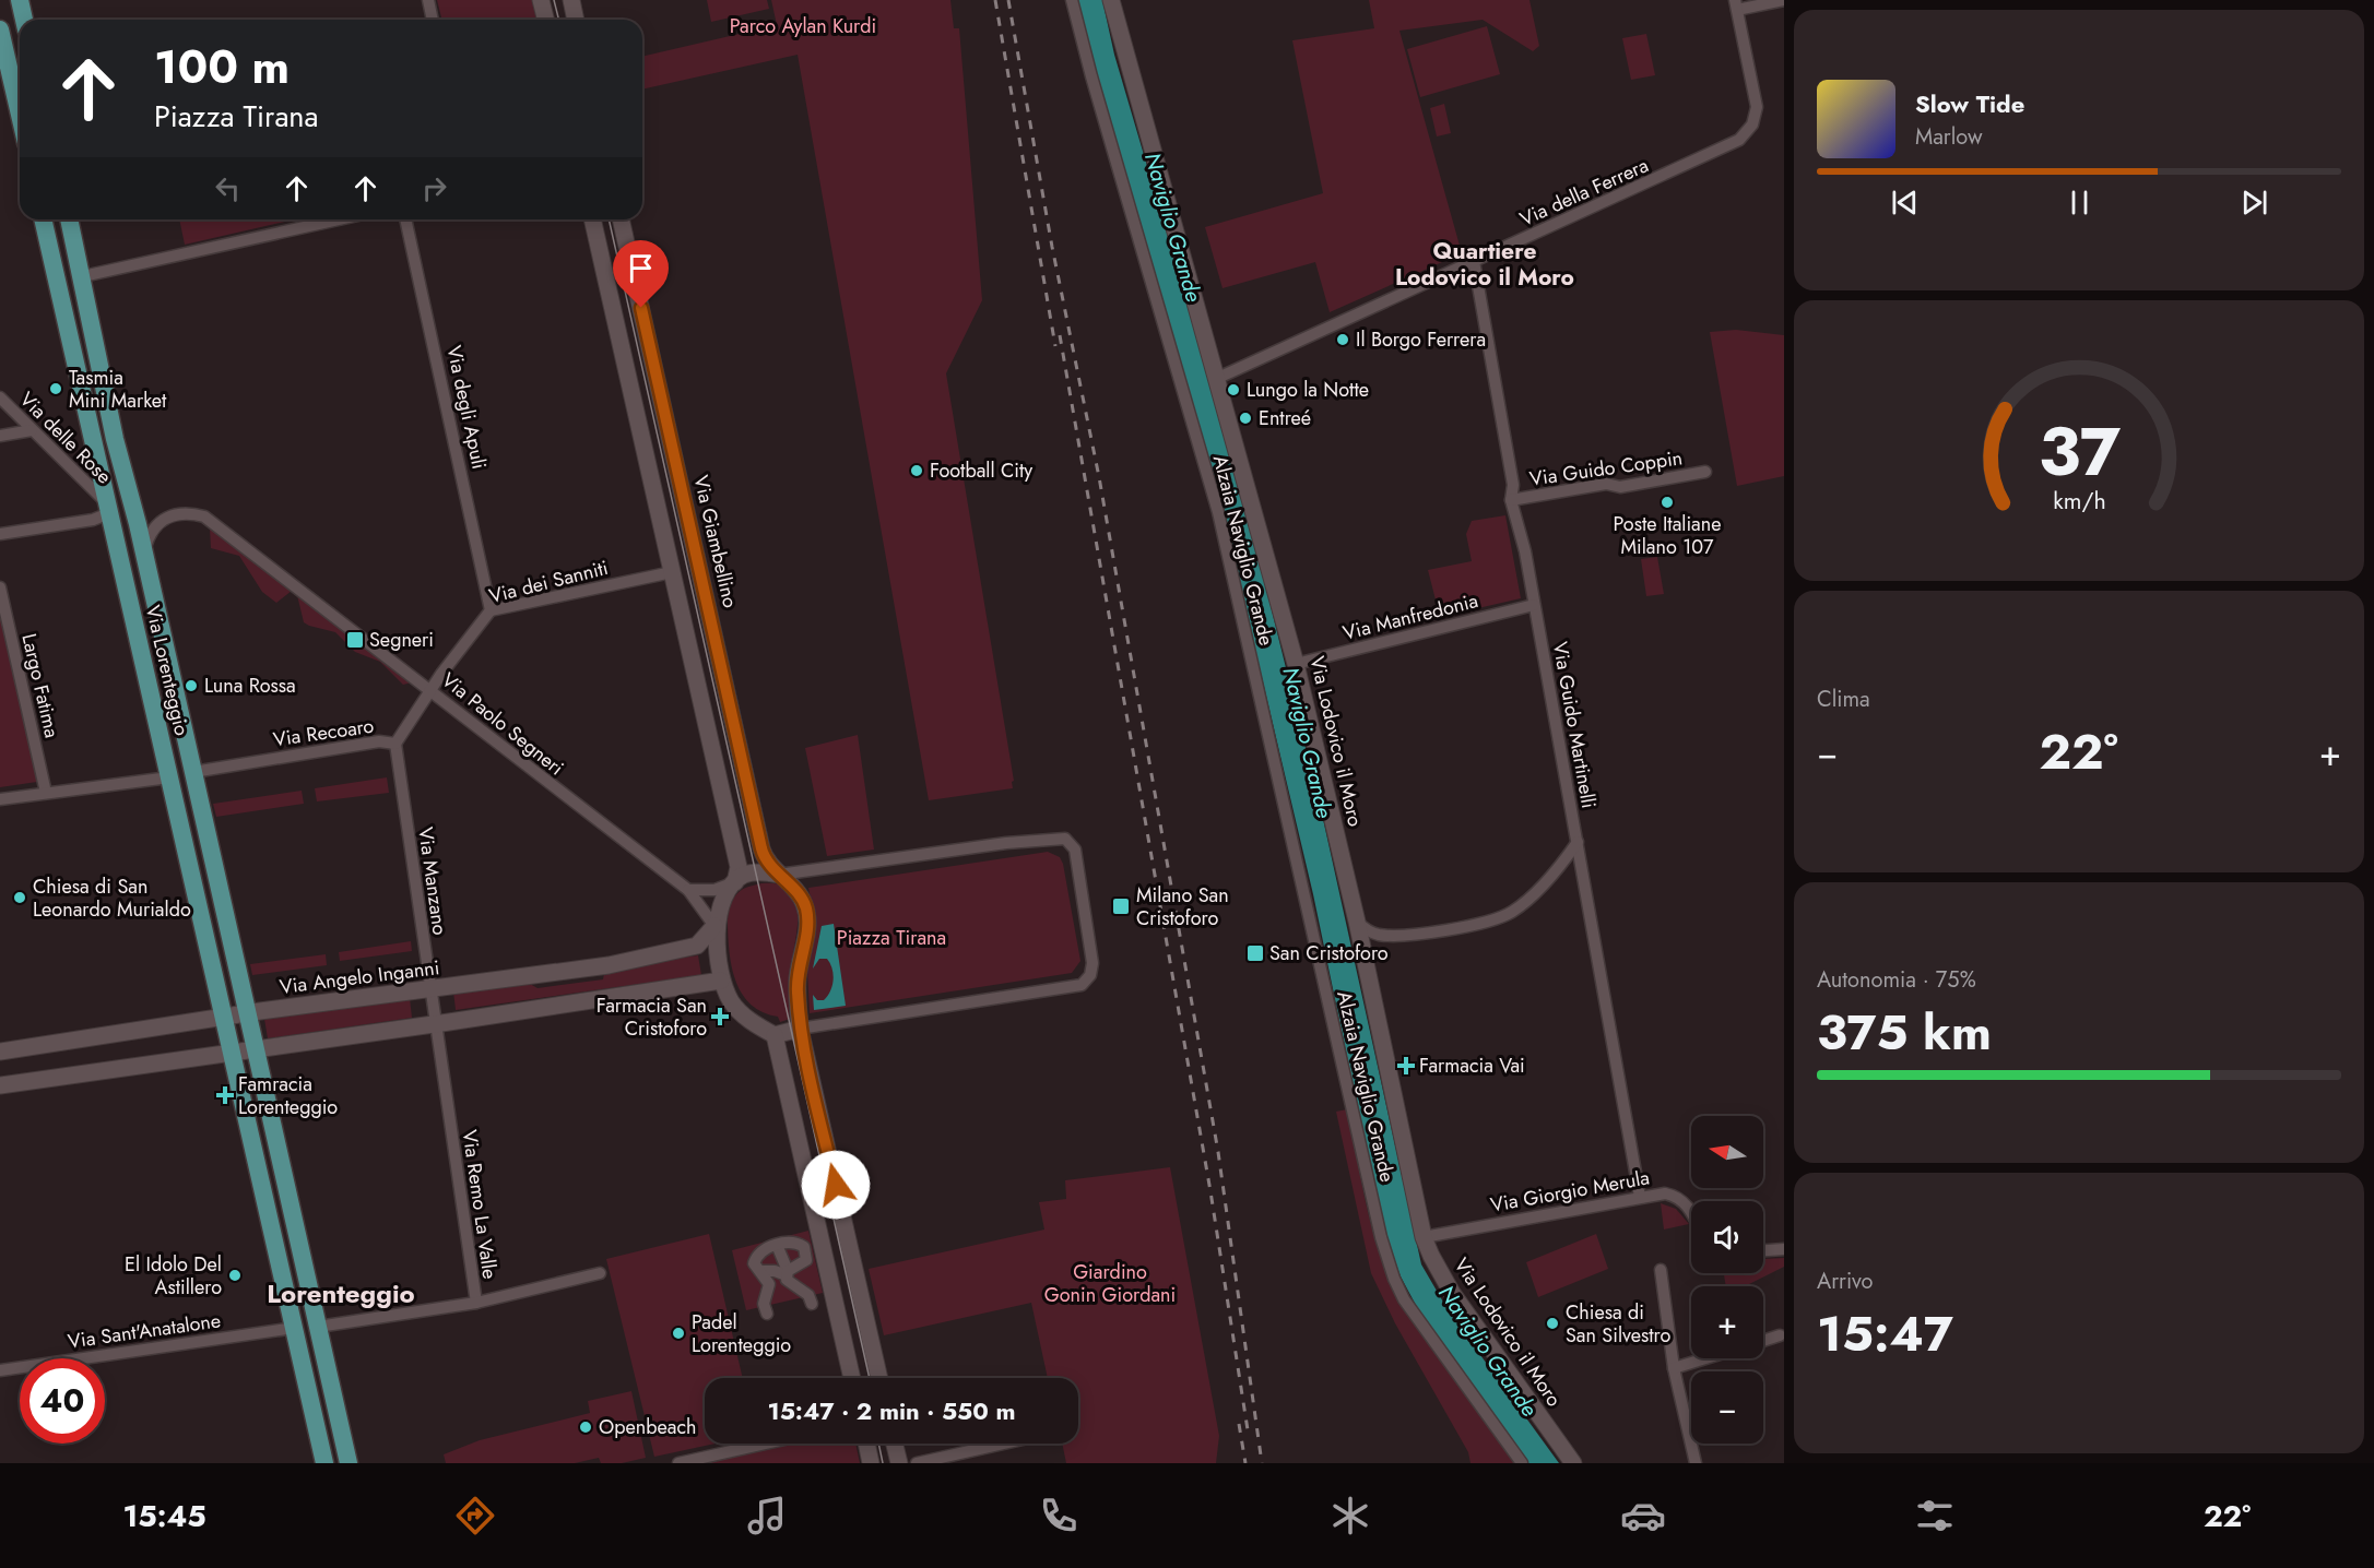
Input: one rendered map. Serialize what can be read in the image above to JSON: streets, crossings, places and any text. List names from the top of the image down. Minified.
{"streets":{"main road":["Via Lorenteggio"],"street":["Via della Ferrera","Via degli Apuli","Via delle Rose","Via Guido Coppin","Via Giambellino","Alzaia Naviglio Grande","Via dei Sanniti","Via Manfredonia","Largo Fatima","Via Paolo Segneri","Via Guido Martinelli","Via Recoaro","Via Lodovico il Moro","Via Manzano","Via Angelo Inganni","Via Giorgio Merula","Via Remo La Valle","Via Sant'Anatalone"]},"crossings":[["Via della Ferrera","Via Guido Martinelli"],["Via della Ferrera","Via Lodovico il Moro"],["Via degli Apuli","Via dei Sanniti"],["Via delle Rose","Via Lorenteggio"],["Via Guido Coppin","Via Guido Martinelli"],["Via dei Sanniti","Via Paolo Segneri"],["Via dei Sanniti","Via Recoaro"],["Via Manfredonia","Via Guido Martinelli"],["Via Manfredonia","Via Lodovico il Moro"],["Via Lorenteggio","Via Paolo Segneri"],["Via Lorenteggio","Via Recoaro"],["Via Lorenteggio","Via Angelo Inganni"],["Via Lorenteggio","Via Sant'Anatalone"],["Via Paolo Segneri","Via Recoaro"],["Via Paolo Segneri","Via Angelo Inganni"],["Via Guido Martinelli","Via Giorgio Merula"],["Via Recoaro","Via Manzano"],["Via Lodovico il Moro","Via Giorgio Merula"],["Via Manzano","Via Angelo Inganni"],["Via Manzano","Via Remo La Valle"]],"districts":["Quartiere Lodovico il Moro","Lorenteggio"],"water":["Naviglio Grande"],"parks":["Parco Aylan Kurdi","Piazza Tirana","Giardino Gonin Giordani"],"places":{"other":["Il Borgo Ferrera","Tasmia Mini Market","Lungo la Notte","Entreé","Football City","Poste Italiane Milano 107","Luna Rossa","Chiesa di San Leonardo Murialdo","El Idolo Del Astillero","Chiesa di San Silvestro","Padel Lorenteggio","Openbeach"],"transit":["Segneri","Milano San Cristoforo","San Cristoforo"],"health":["Farmacia San Cristoforo","Farmacia Vai","Famracia Lorenteggio"]},"north":"left","page":{"turn":["100 m","Piazza Tirana"],"song":["Slow Tide","Marlow"],"tile":["Clima",["Autonomia · 75%","375 km"],["Arrivo","15:47"]],"heat":["−","22°","+"],"map_buttons":["+","−"],"limit":"40","trip":"15:47 · 2 min · 550 m","tabs":["15:45","22°"],"gauge":["37","km/h"]}}
